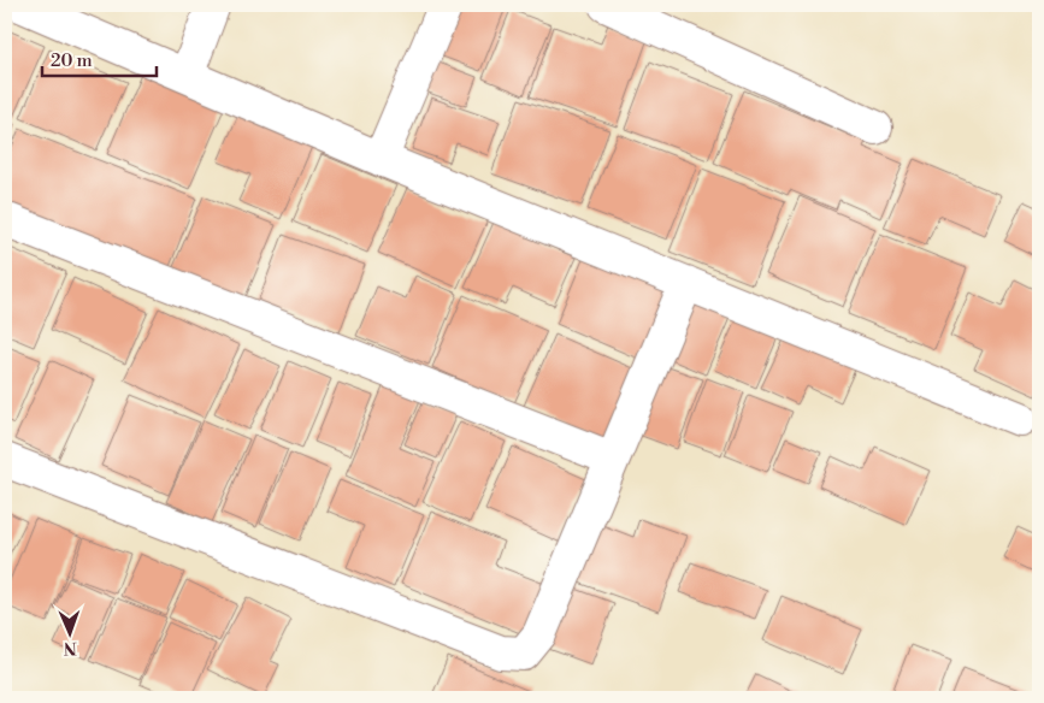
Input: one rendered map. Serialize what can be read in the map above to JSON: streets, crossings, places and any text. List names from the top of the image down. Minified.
{"scale_bar":"20 m","north":"bottom"}
